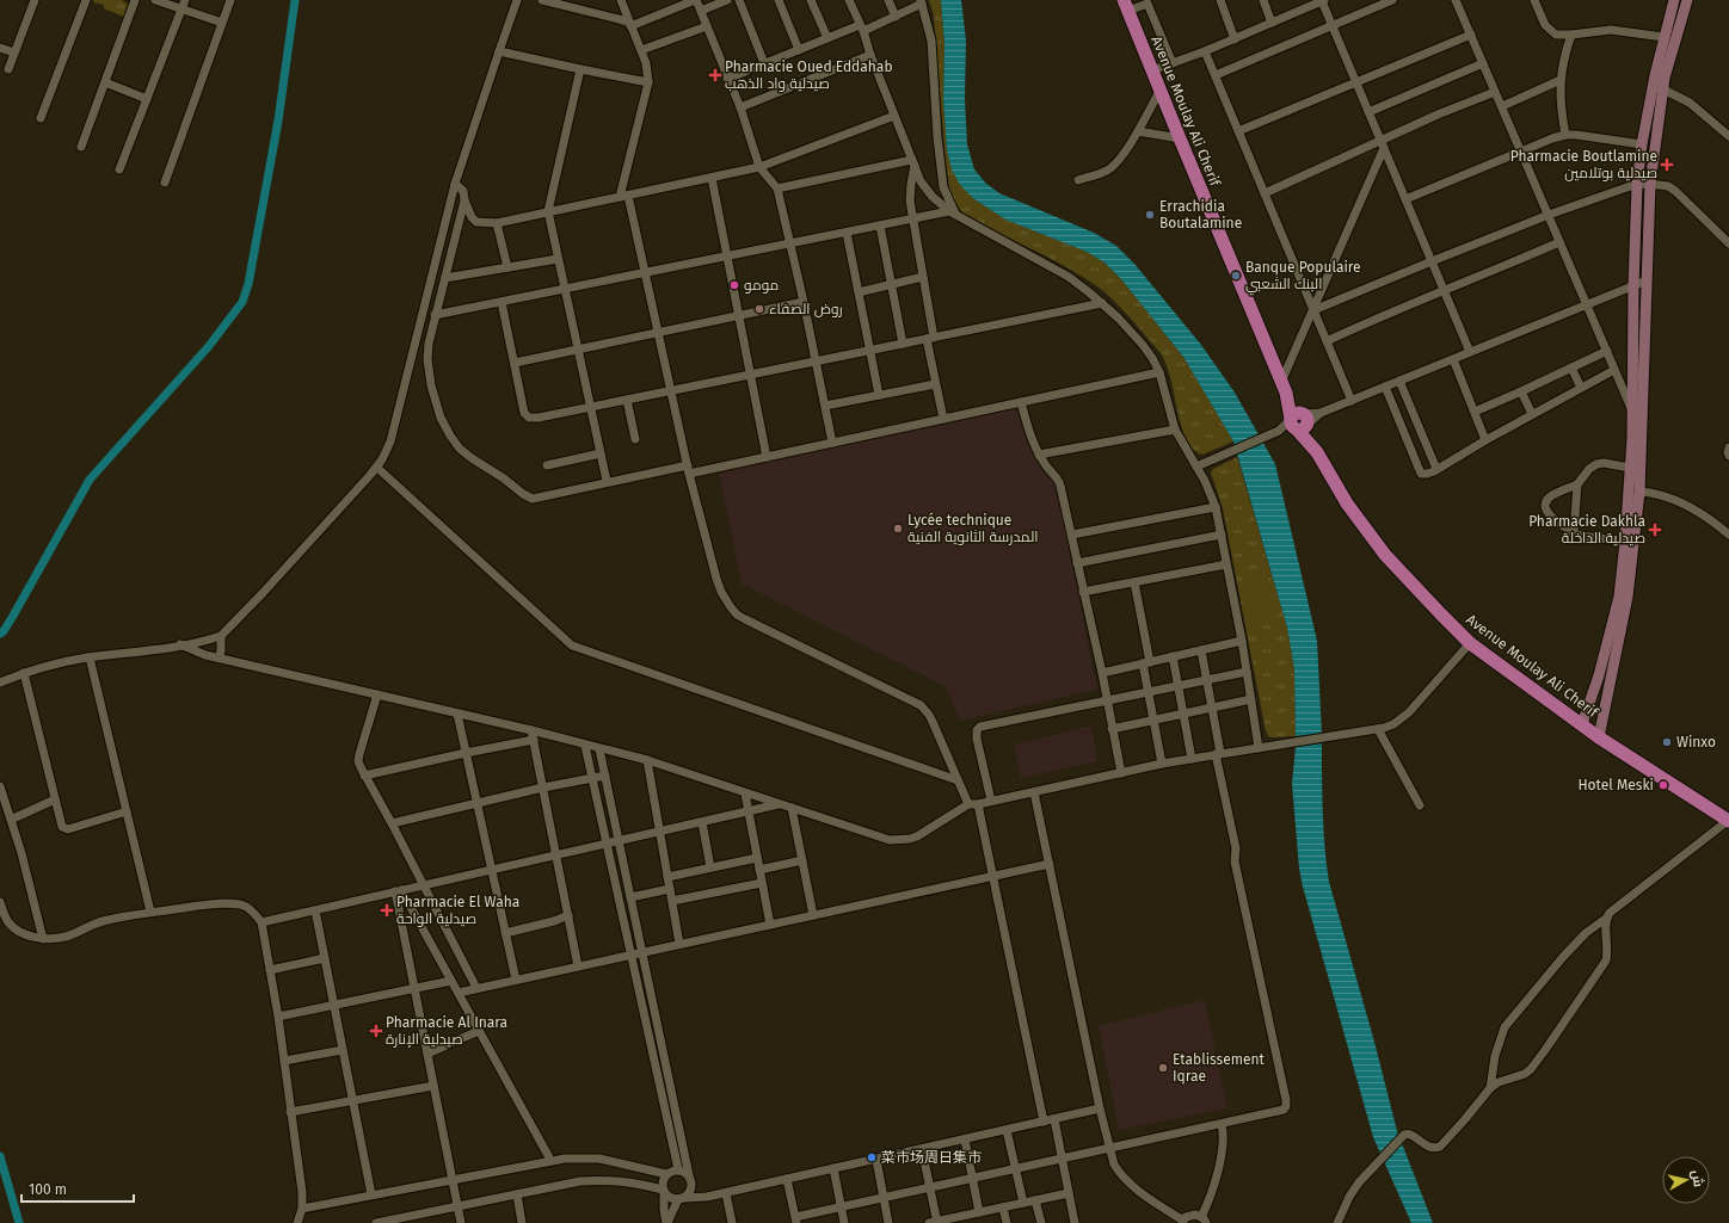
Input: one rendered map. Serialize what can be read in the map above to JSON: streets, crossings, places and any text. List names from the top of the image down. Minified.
{"streets":{"main road":["Avenue Moulay Ali Cherif"]},"places":{"health":["Pharmacie Oued Eddahab صيدلية واد الذهب","Pharmacie Boutlamine صيدلية بوتلامين","Pharmacie Dakhla صيدلية الداخلة","Pharmacie El Waha صيدلية الواحة","Pharmacie Al Inara صيدلية الإنارة"],"other":["Errachidia Boutalamine","Banque Populaire البنك الشعبي","مومو","روض الصفاء","Lycée technique المدرسة الثانوية الفنية","Winxo","Hotel Meski","Etablissement Iqrae","菜市场周日集市"]},"scale_bar":"100 m","north":"right"}
